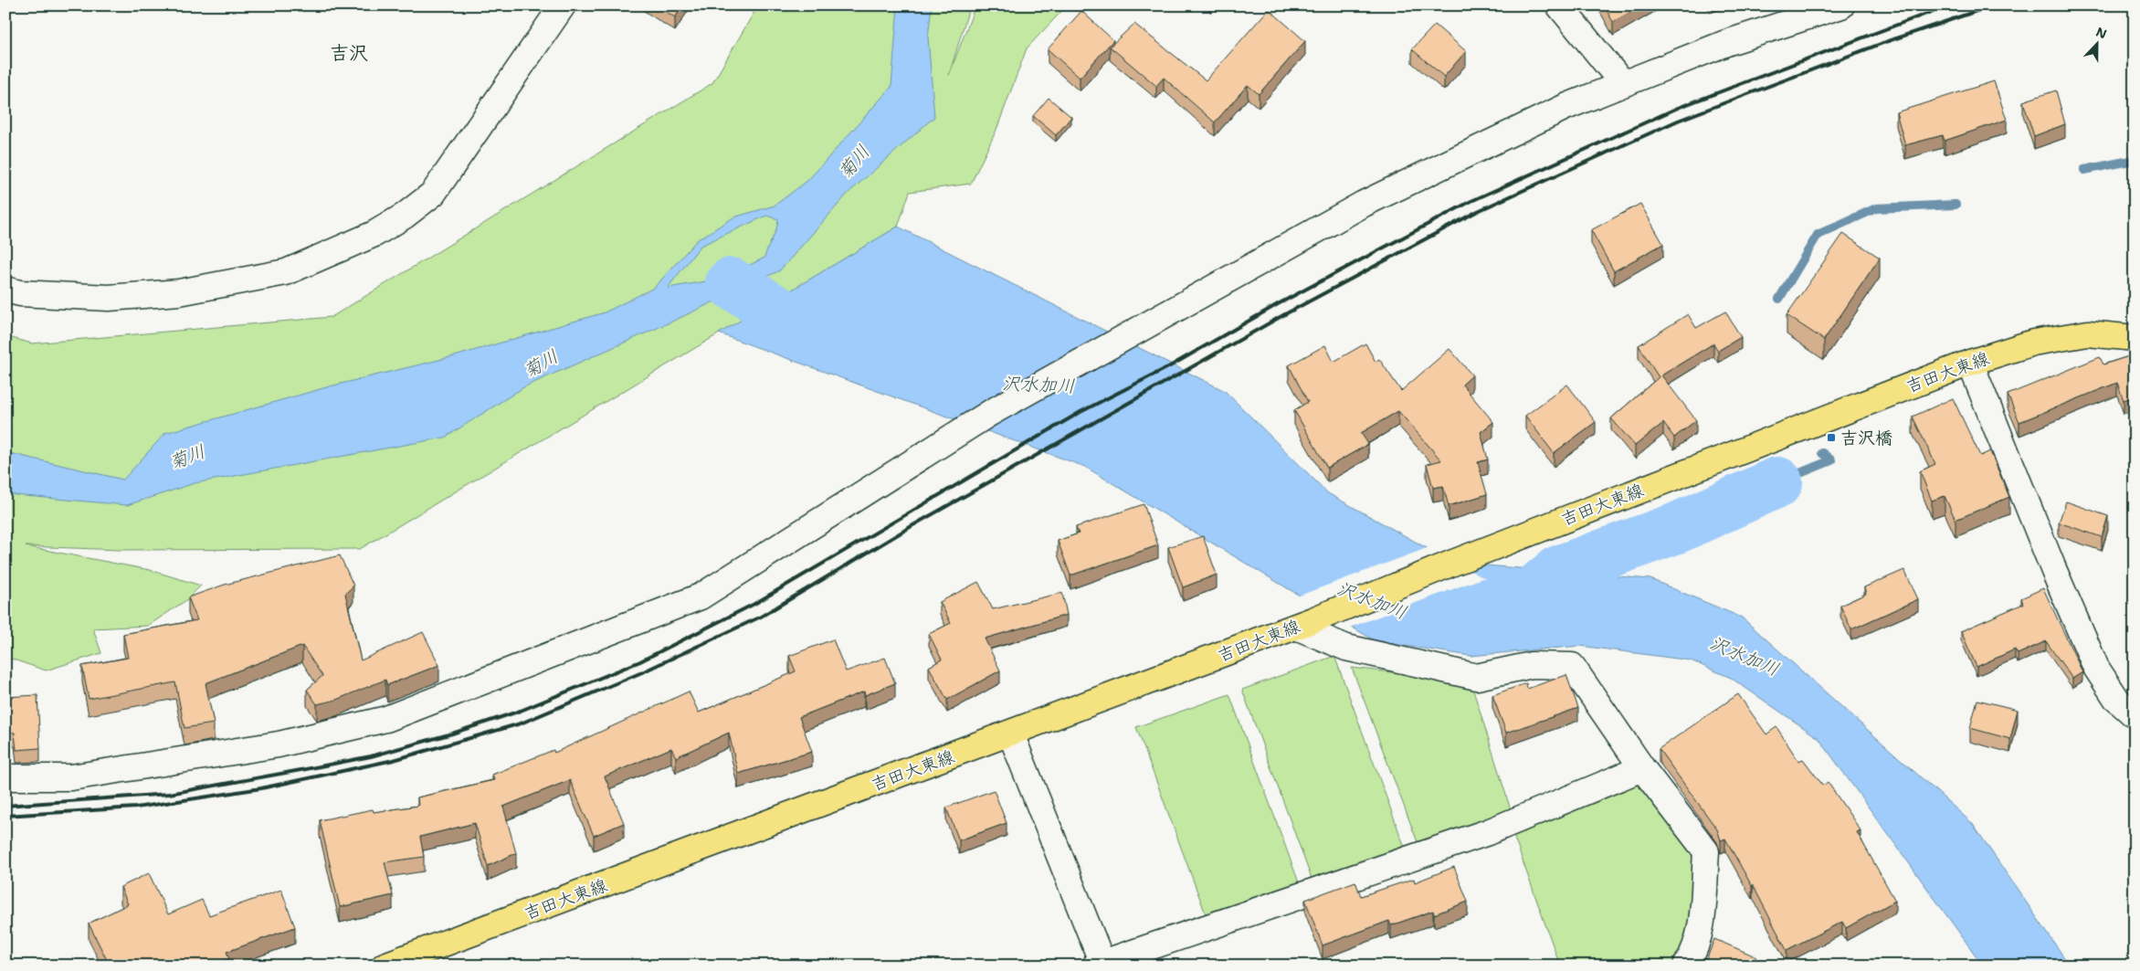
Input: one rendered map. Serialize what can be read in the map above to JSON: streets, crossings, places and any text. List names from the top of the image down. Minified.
{"streets":{"main road":["吉田大東線"]},"districts":["吉沢"],"water":["菊川","沢水加川"],"places":{"transit":["吉沢橋"]},"north":"top"}
